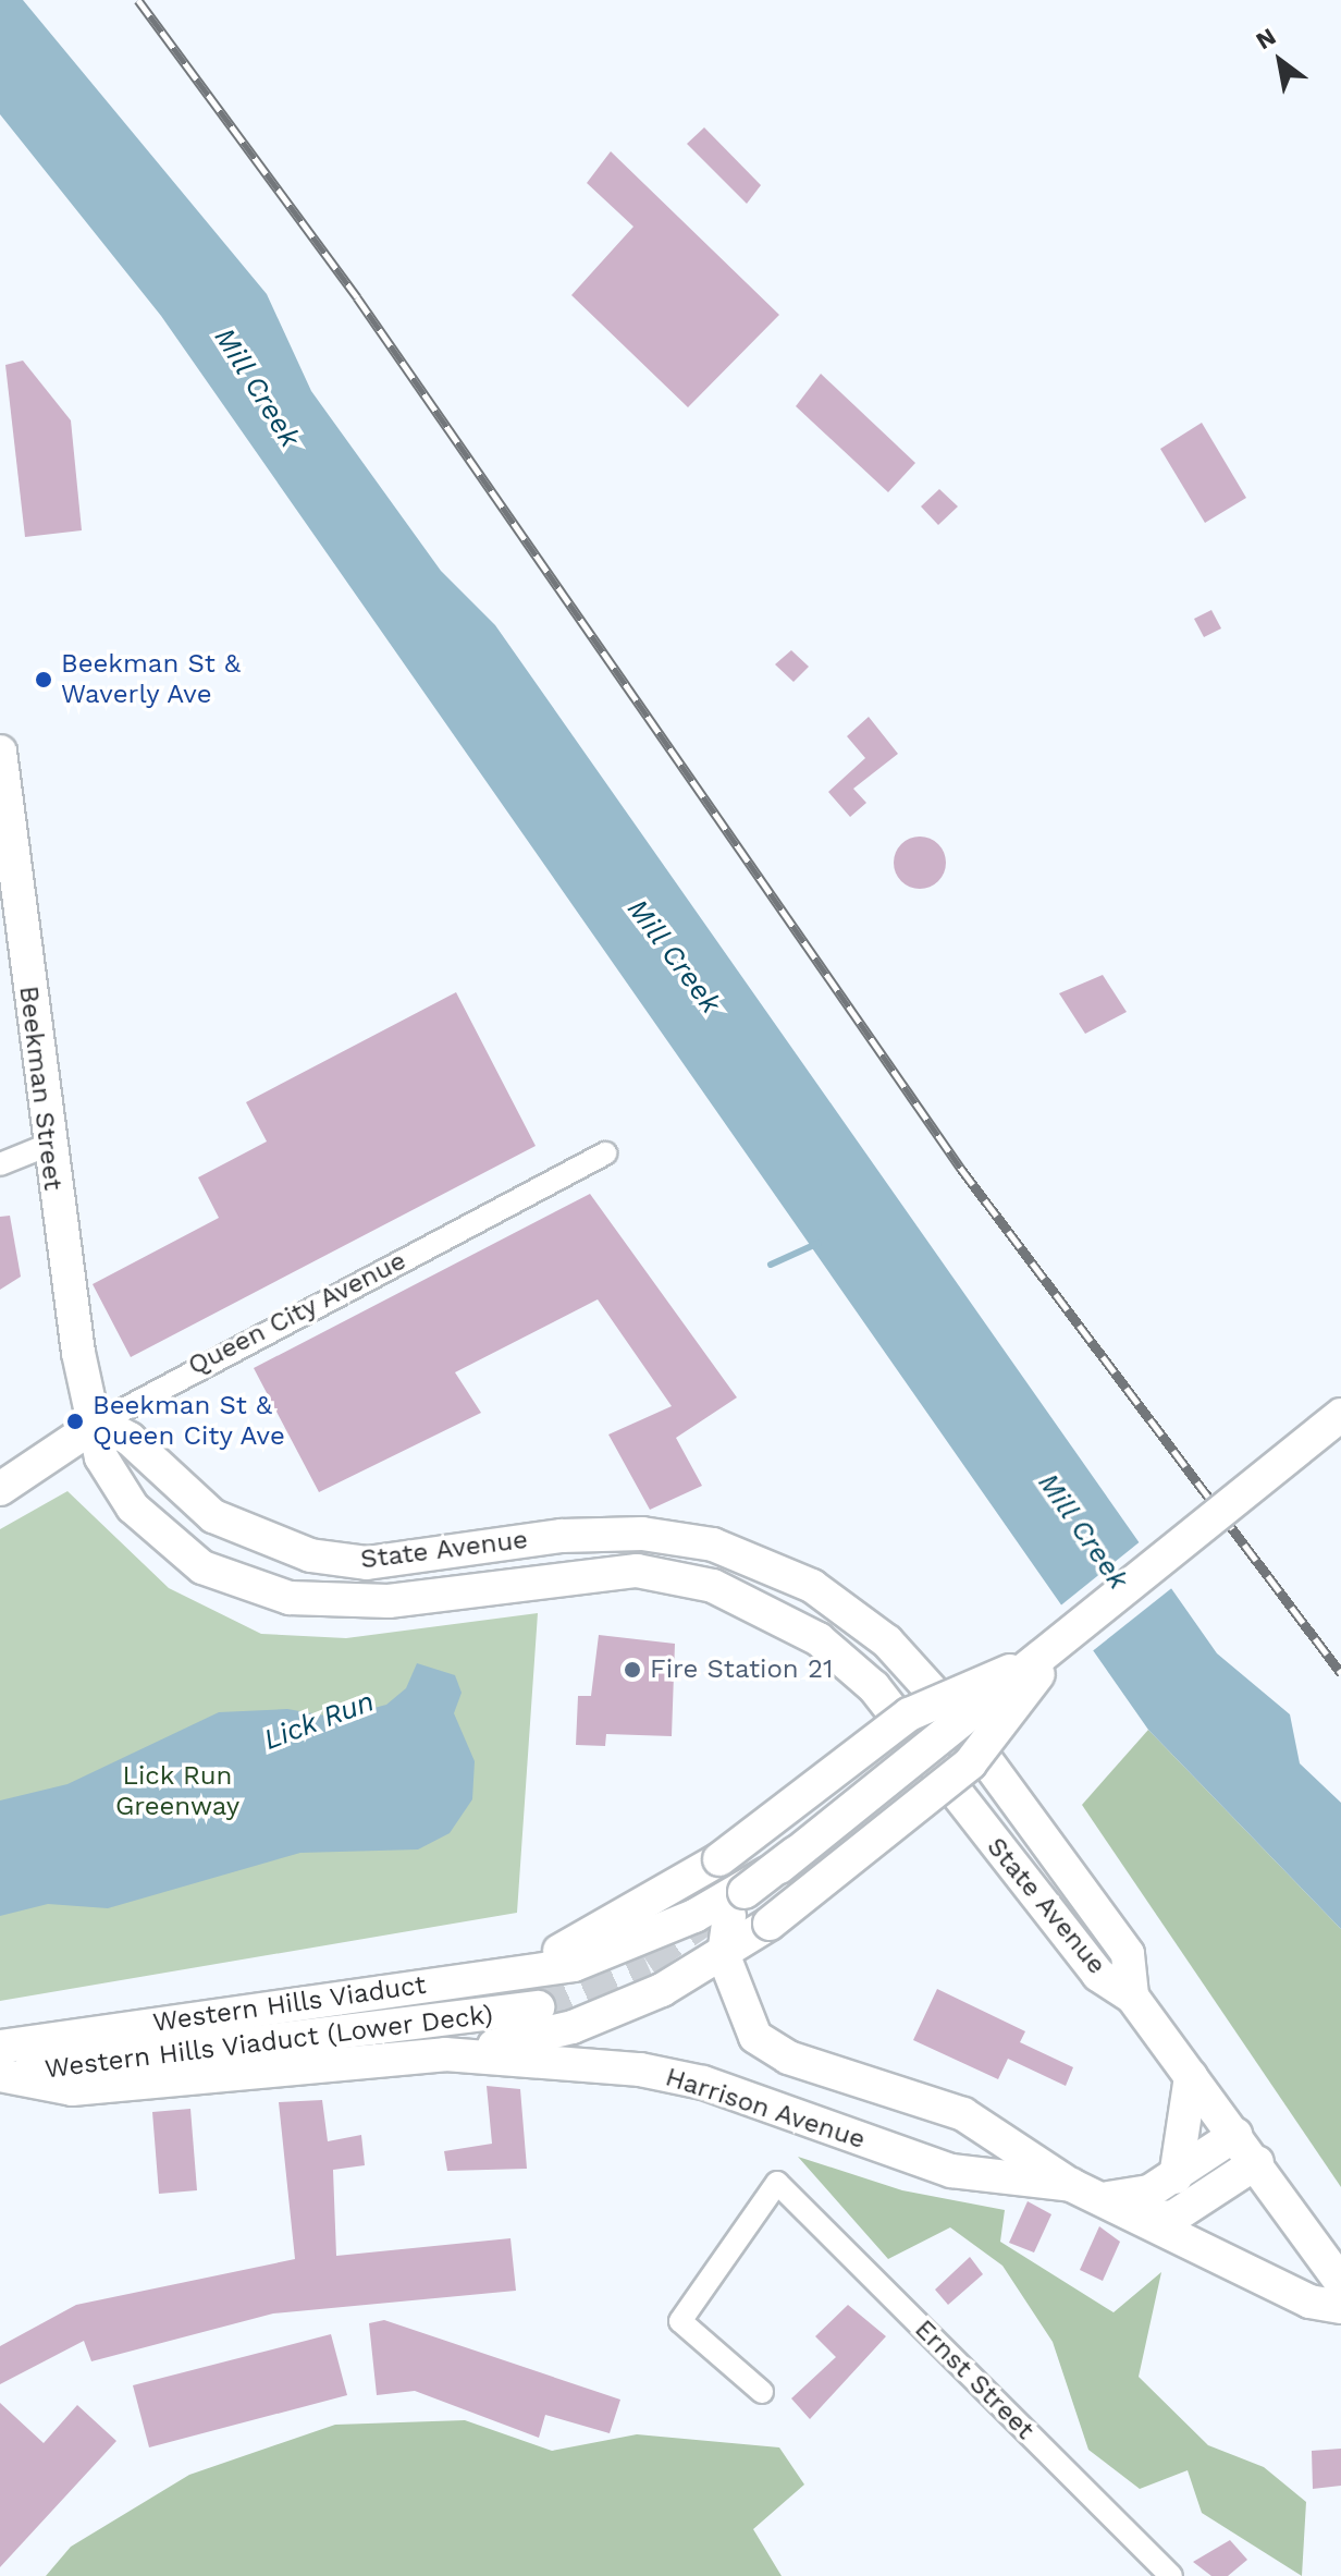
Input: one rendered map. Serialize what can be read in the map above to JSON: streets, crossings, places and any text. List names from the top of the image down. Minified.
{"streets":{"main road":["Beekman Street","Queen City Avenue","State Avenue","Western Hills Viaduct","Western Hills Viaduct (Lower Deck)","Harrison Avenue"],"street":["Ernst Street"]},"crossings":[["Beekman Street","Queen City Avenue"],["Beekman Street","State Avenue"],["Queen City Avenue","State Avenue"],["Western Hills Viaduct (Lower Deck)","Harrison Avenue"]],"water":["Mill Creek","Lick Run"],"parks":["Lick Run Greenway"],"places":["Beekman St & Waverly Ave","Beekman St & Queen City Ave","Fire Station 21"],"north":"top left"}
